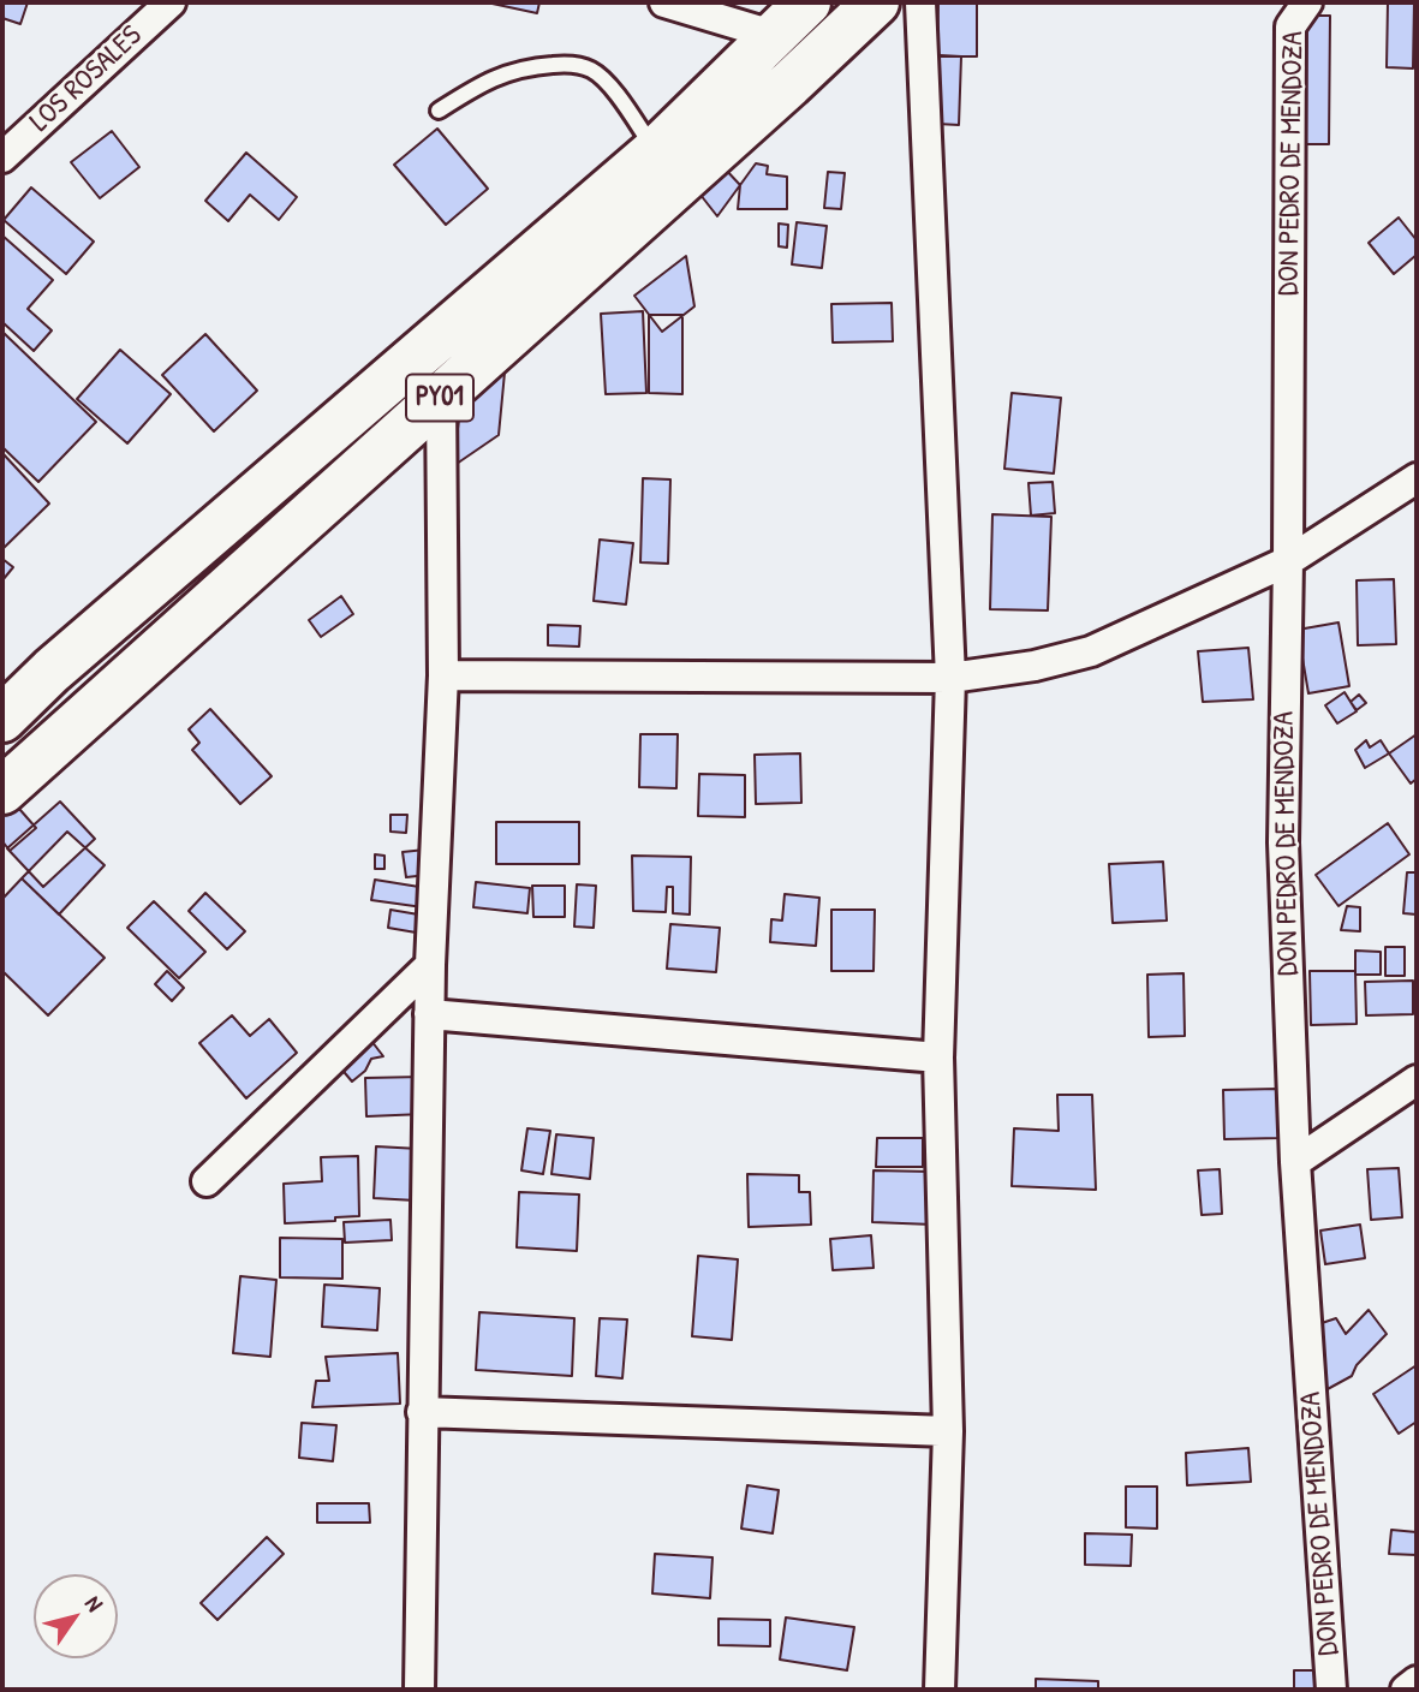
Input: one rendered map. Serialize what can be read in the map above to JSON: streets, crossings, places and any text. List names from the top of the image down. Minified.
{"streets":{"highway":["PY01"],"street":["LOS ROSALES","DON PEDRO DE MENDOZA"]},"north":"top right"}
